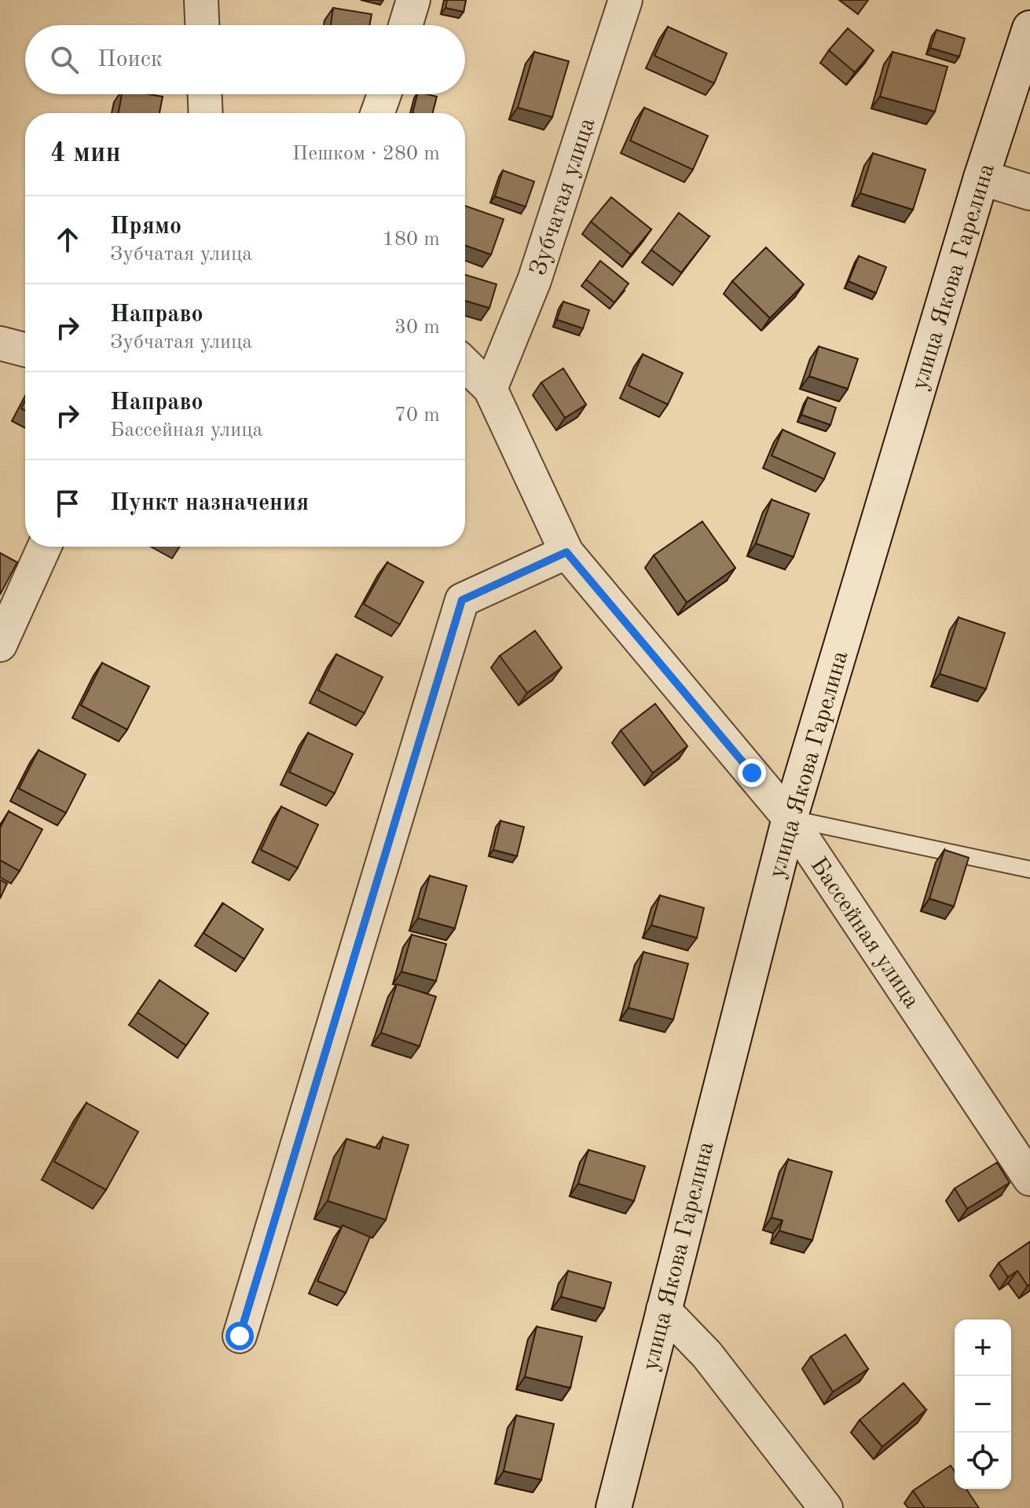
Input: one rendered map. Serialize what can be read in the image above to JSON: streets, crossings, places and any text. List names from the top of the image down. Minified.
{"streets":{"main road":["улица Якова Гарелина"],"street":["Зубчатая улица","Бассейная улица"]},"crossings":[["Зубчатая улица","Бассейная улица"],["улица Якова Гарелина","Бассейная улица"]],"page":{"search":"Поиск","heading":["4 мин","Пешком · 280 m"],"list":[["Прямо","Зубчатая улица","180 m"],["Направо","Зубчатая улица","30 m"],["Направо","Бассейная улица","70 m"],"Пункт назначения"],"map_buttons":["+","−"]}}
